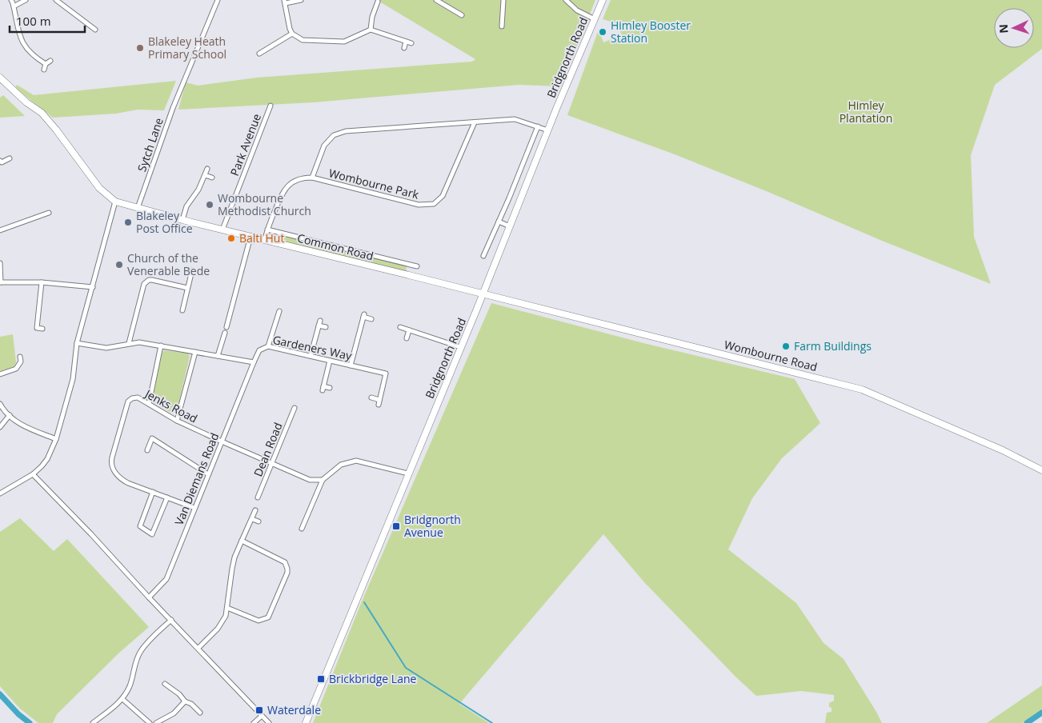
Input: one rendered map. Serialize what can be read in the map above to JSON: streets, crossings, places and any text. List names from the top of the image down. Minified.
{"streets":{"street":["Bridgnorth Road","Sytch Lane","Park Avenue","Wombourne Park","Common Road","Gardeners Way","Wombourne Road","Jenks Road","Dean Road","Van Diemans Road"]},"crossings":[["Bridgnorth Road","Wombourne Park"],["Bridgnorth Road","Common Road"],["Bridgnorth Road","Wombourne Road"],["Sytch Lane","Common Road"],["Park Avenue","Common Road"],["Wombourne Park","Common Road"],["Common Road","Wombourne Road"],["Gardeners Way","Van Diemans Road"],["Jenks Road","Van Diemans Road"]],"parks":["Himley Plantation"],"places":{"other":["Himley Booster Station","Blakeley Heath Primary School","Wombourne Methodist Church","Blakeley Post Office","Balti Hut","Church of the Venerable Bede","Farm Buildings"],"transit":["Bridgnorth Avenue","Brickbridge Lane","Waterdale"]},"scale_bar":"100 m","north":"left"}
